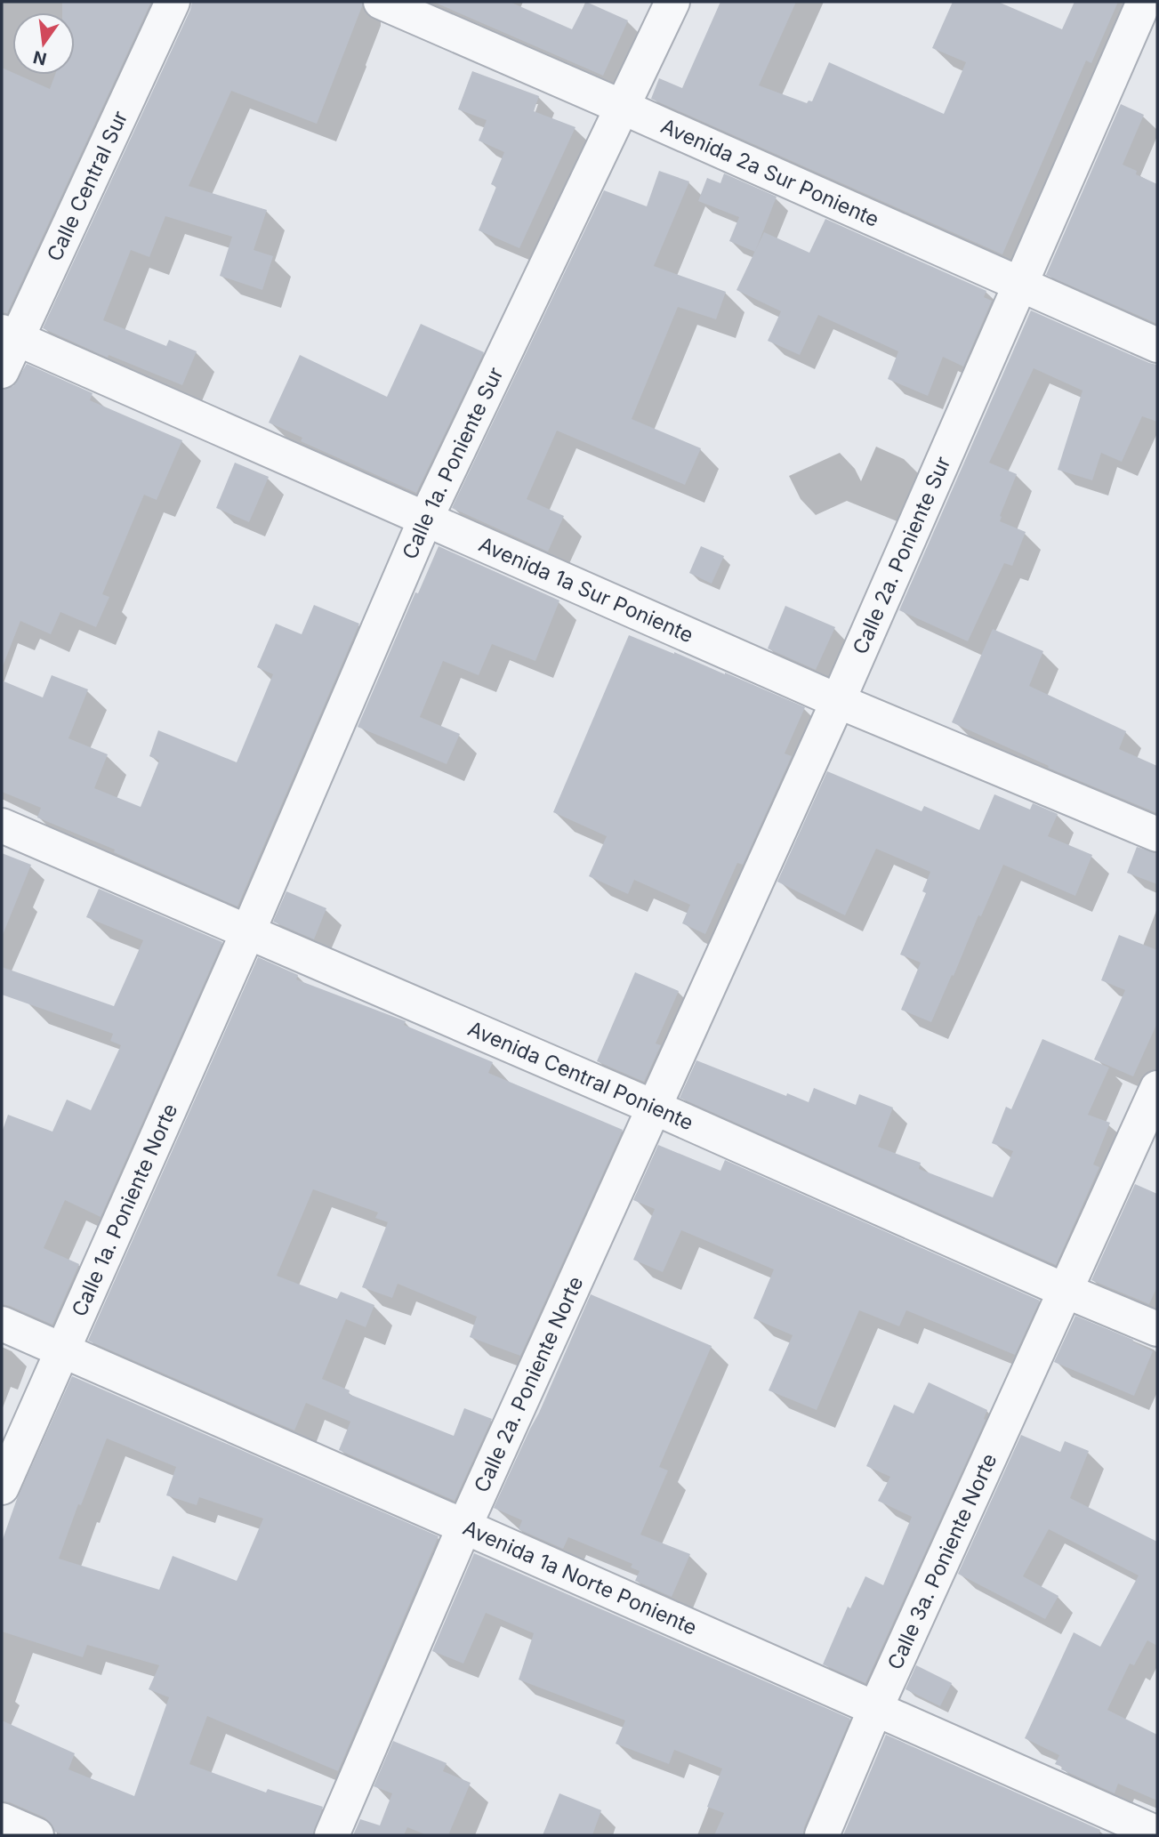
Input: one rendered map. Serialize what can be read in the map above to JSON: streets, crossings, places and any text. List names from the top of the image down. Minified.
{"streets":{"street":["Avenida 2a Sur Poniente","Calle Central Sur","Calle 1a. Poniente Sur","Calle 2a. Poniente Sur","Avenida 1a Sur Poniente","Avenida Central Poniente","Calle 1a. Poniente Norte","Calle 2a. Poniente Norte","Calle 3a. Poniente Norte","Avenida 1a Norte Poniente"]},"crossings":[["Avenida 2a Sur Poniente","Calle 1a. Poniente Sur"],["Avenida 2a Sur Poniente","Calle 2a. Poniente Sur"],["Calle Central Sur","Avenida 1a Sur Poniente"],["Calle 1a. Poniente Sur","Avenida 1a Sur Poniente"],["Calle 1a. Poniente Sur","Avenida Central Poniente"],["Calle 1a. Poniente Sur","Calle 1a. Poniente Norte"],["Calle 2a. Poniente Sur","Avenida 1a Sur Poniente"],["Calle 2a. Poniente Sur","Avenida Central Poniente"],["Calle 2a. Poniente Sur","Calle 2a. Poniente Norte"],["Avenida Central Poniente","Calle 1a. Poniente Norte"],["Avenida Central Poniente","Calle 2a. Poniente Norte"],["Avenida Central Poniente","Calle 3a. Poniente Norte"],["Calle 1a. Poniente Norte","Avenida 1a Norte Poniente"],["Calle 2a. Poniente Norte","Avenida 1a Norte Poniente"],["Calle 3a. Poniente Norte","Avenida 1a Norte Poniente"]],"north":"bottom"}
